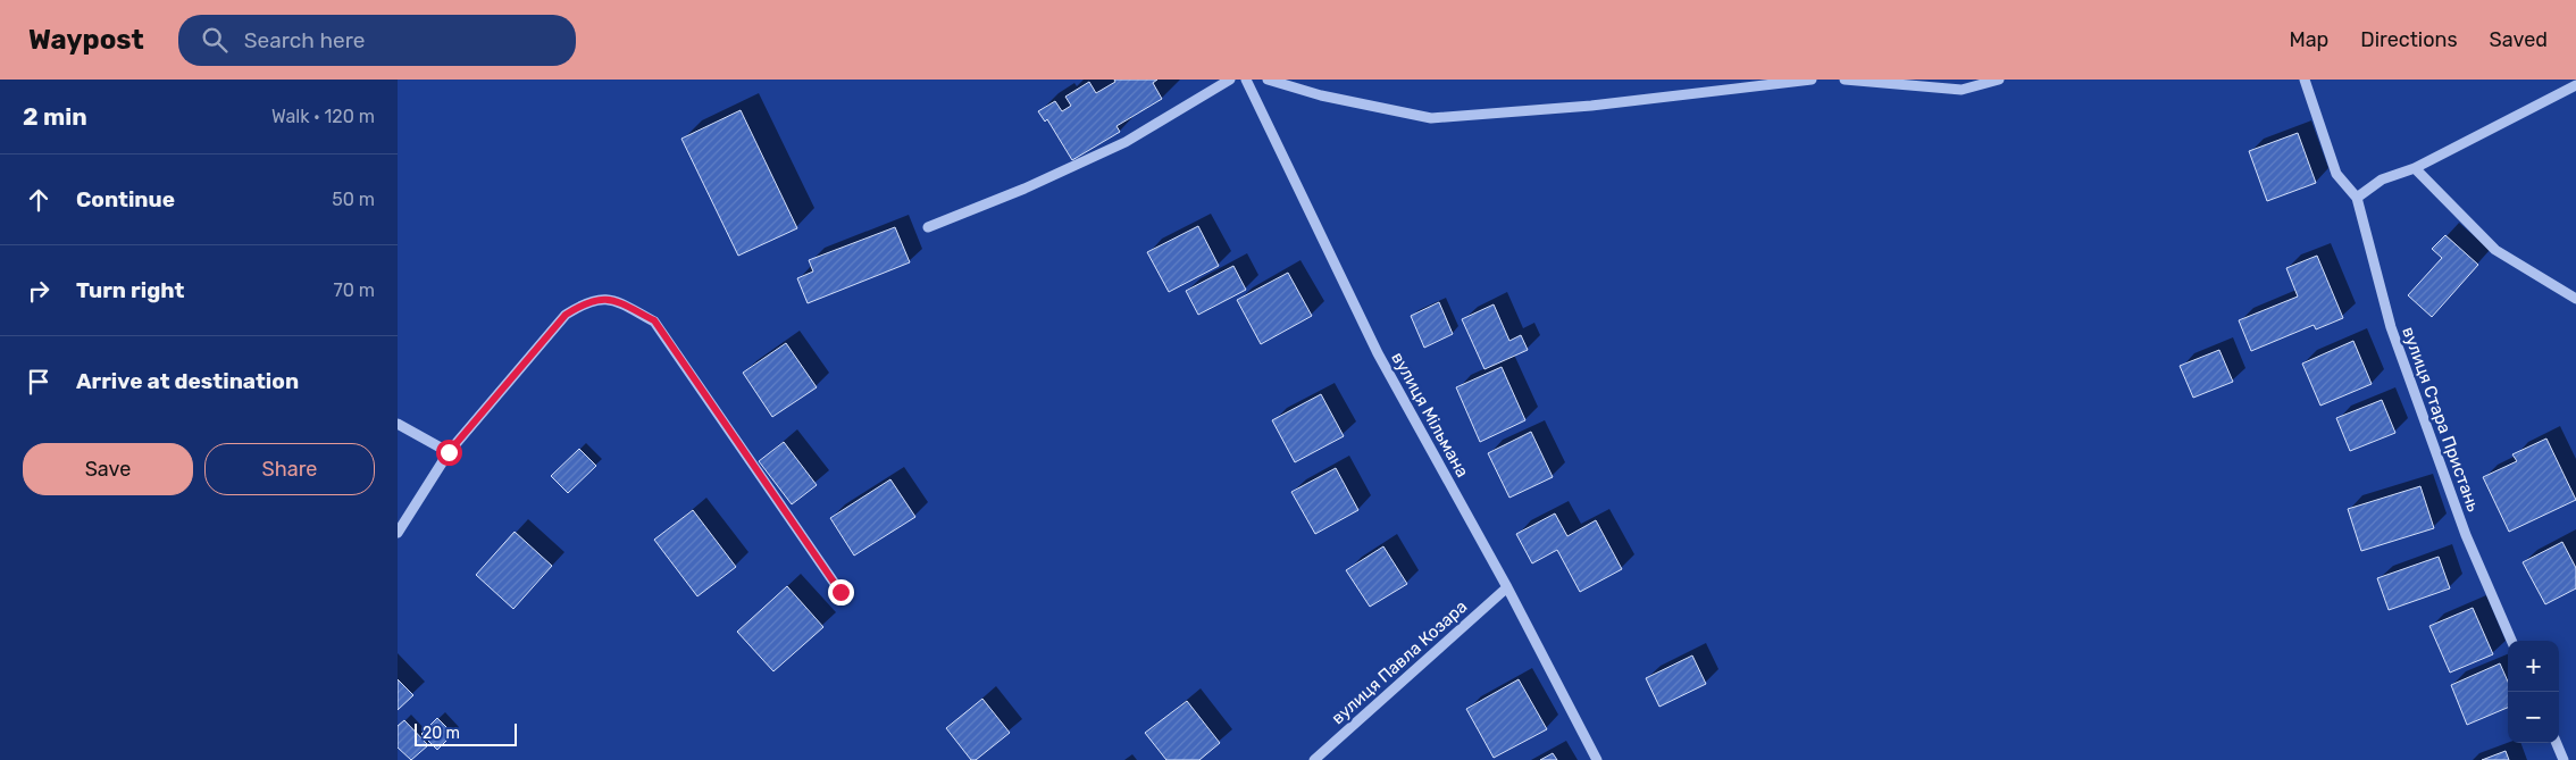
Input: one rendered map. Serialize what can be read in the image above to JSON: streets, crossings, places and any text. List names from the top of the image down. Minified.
{"streets":{"street":["вулиця Мільмана","вулиця Стара Пристань","вулиця Павла Козара"]},"crossings":[["вулиця Мільмана","вулиця Павла Козара"]],"scale_bar":"20 m","page":{"header":"Waypost","search":"Search here","nav":["Map","Directions","Saved"],"heading":["2 min","Walk · 120 m"],"list":[["Continue","50 m"],["Turn right","70 m"],"Arrive at destination"],"buttons":["Save","Share"],"map_buttons":["+","−"],"scale":"20 m"}}
